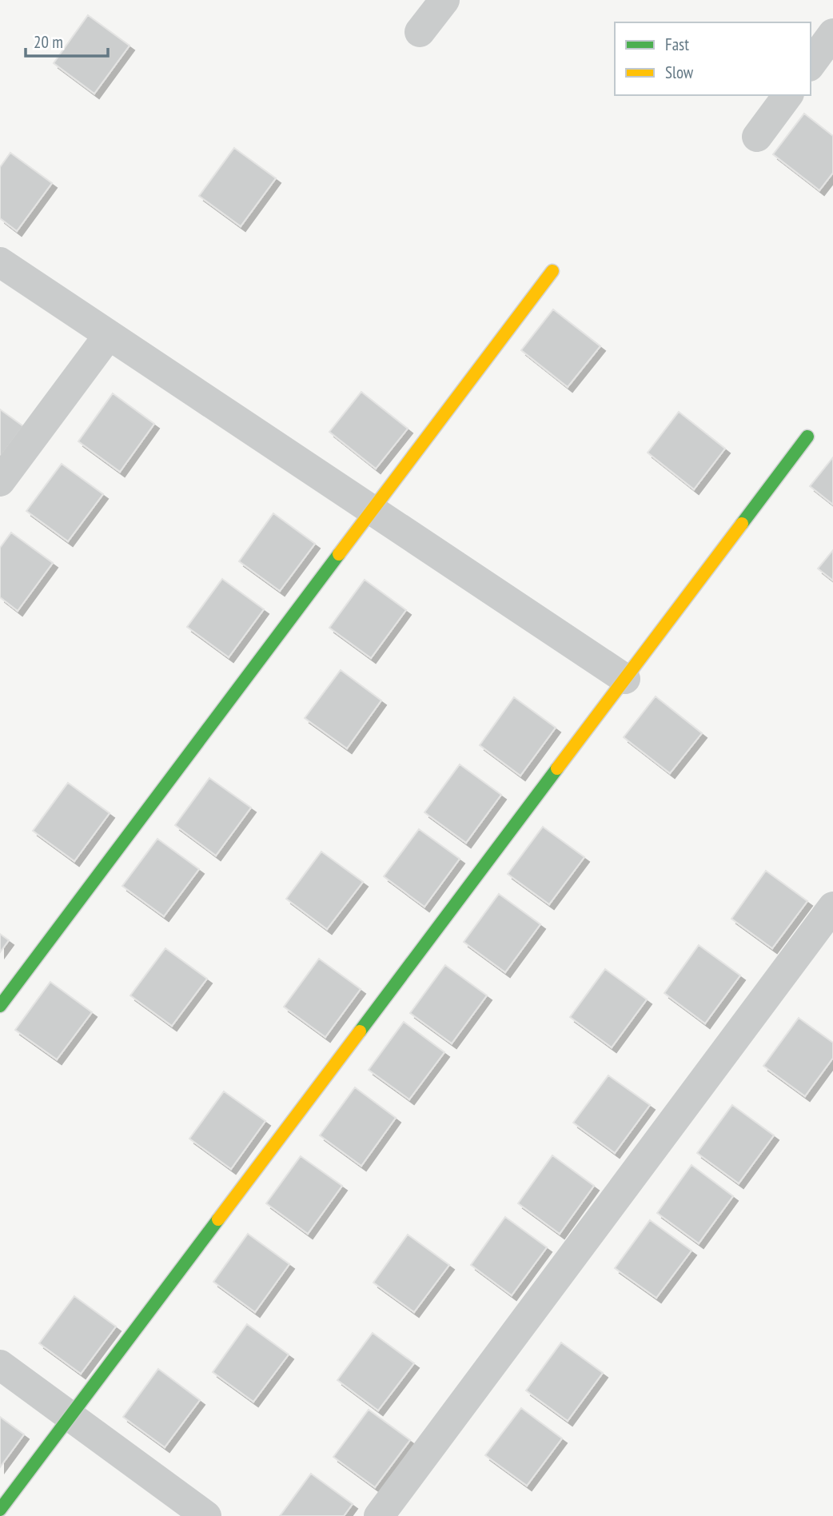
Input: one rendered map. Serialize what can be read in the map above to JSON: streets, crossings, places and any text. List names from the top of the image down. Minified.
{"legend":["Fast","Slow"],"scale_bar":"20 m"}
